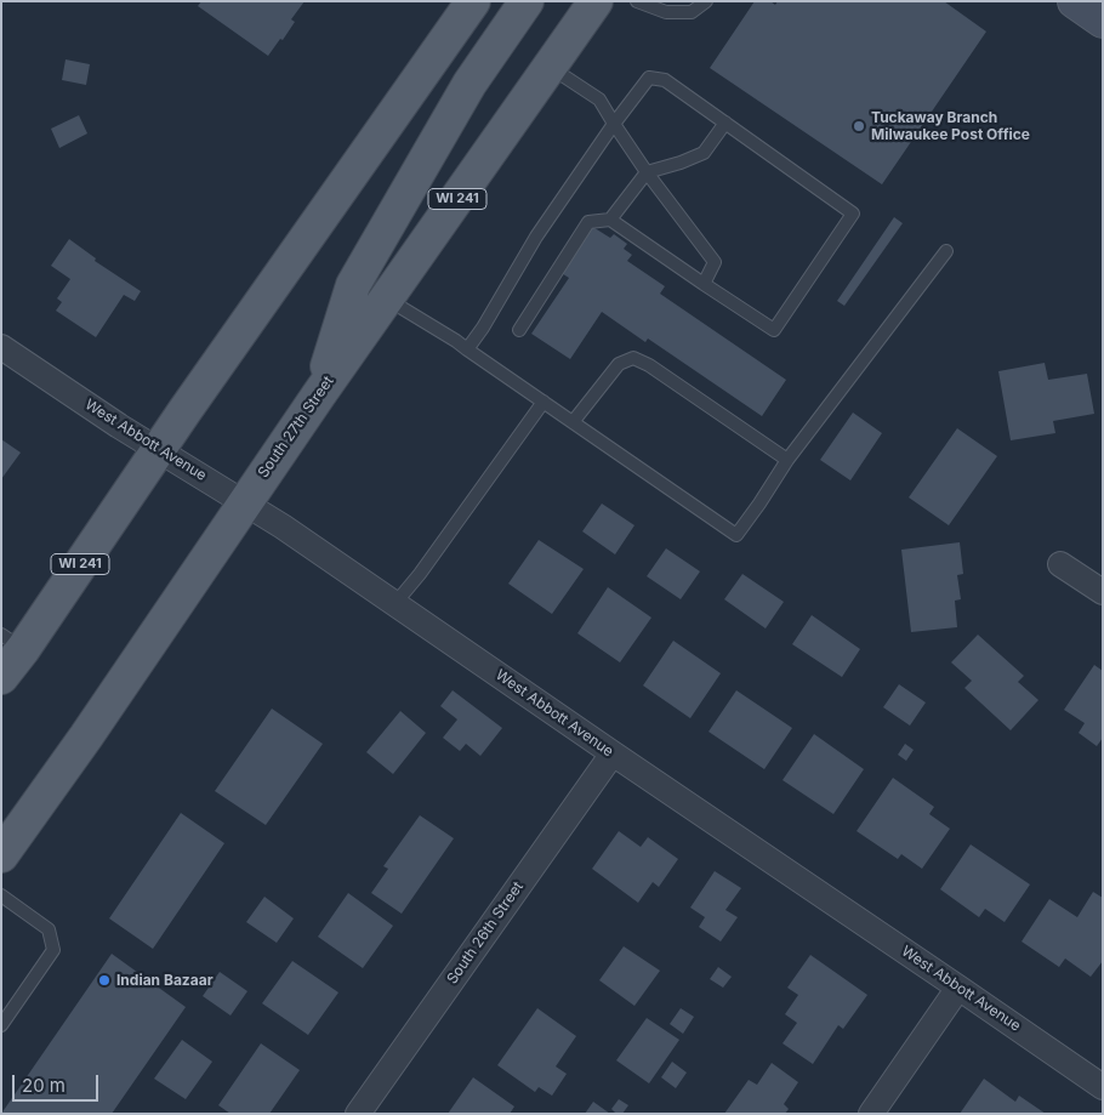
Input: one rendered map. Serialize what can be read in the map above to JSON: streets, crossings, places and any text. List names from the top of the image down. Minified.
{"streets":{"main road":["WI 241","South 27th Street"],"street":["West Abbott Avenue","South 26th Street"]},"crossings":[["WI 241","West Abbott Avenue"],["South 27th Street","West Abbott Avenue"],["West Abbott Avenue","South 26th Street"]],"places":["Tuckaway Branch Milwaukee Post Office","Indian Bazaar"],"scale_bar":"20 m"}
